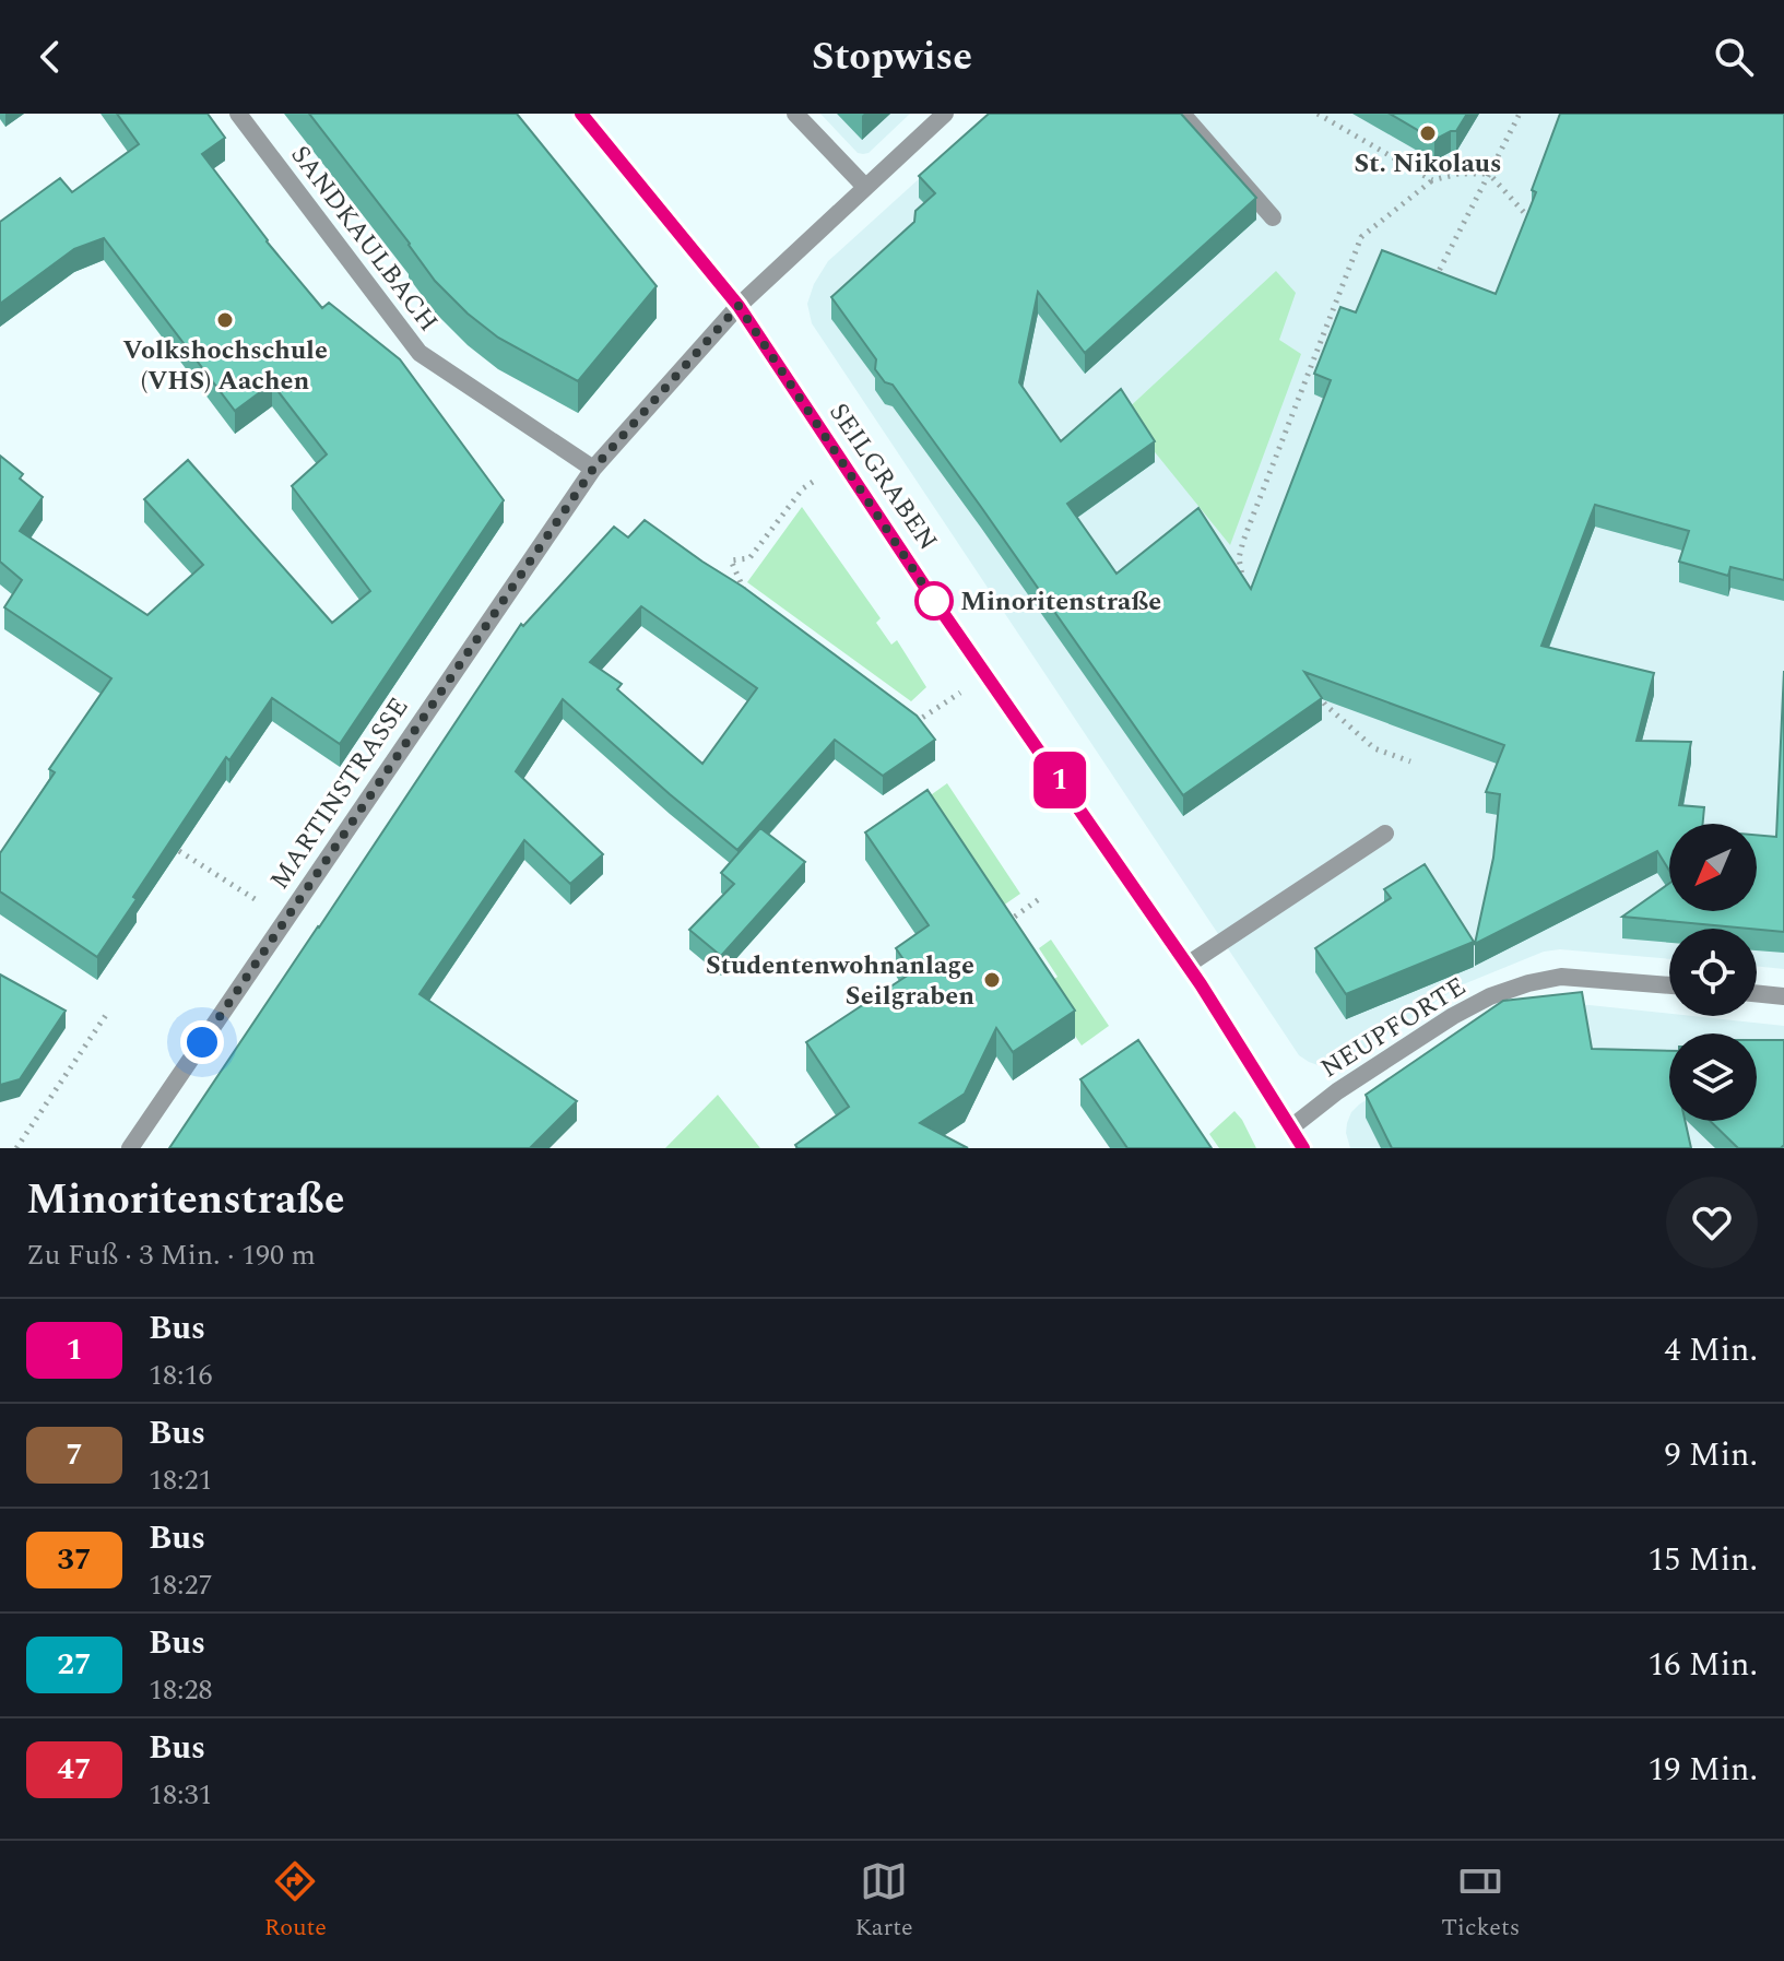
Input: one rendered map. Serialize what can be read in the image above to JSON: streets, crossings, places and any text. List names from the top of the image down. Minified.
{"streets":{"street":["SANDKAULBACH","SEILGRABEN","MARTINSTRASSE","NEUPFORTE"]},"crossings":[["SANDKAULBACH","MARTINSTRASSE"],["SEILGRABEN","NEUPFORTE"]],"places":["St. Nikolaus","Volkshochschule (VHS) Aachen","Minoritenstraße","Studentenwohnanlage Seilgraben"],"lines":["bus line 1"],"north":"bottom left","page":{"header":"Stopwise","on_map":"1","heading":["Minoritenstraße","Zu Fuß · 3 Min. · 190 m"],"list":[{"mark":"1","name":"Bus","note":"18:16","value":"4 Min."},{"mark":"7","name":"Bus","note":"18:21","value":"9 Min."},{"mark":"37","name":"Bus","note":"18:27","value":"15 Min."},{"mark":"27","name":"Bus","note":"18:28","value":"16 Min."},{"mark":"47","name":"Bus","note":"18:31","value":"19 Min."}],"tabs":["Route","Karte","Tickets"]}}
